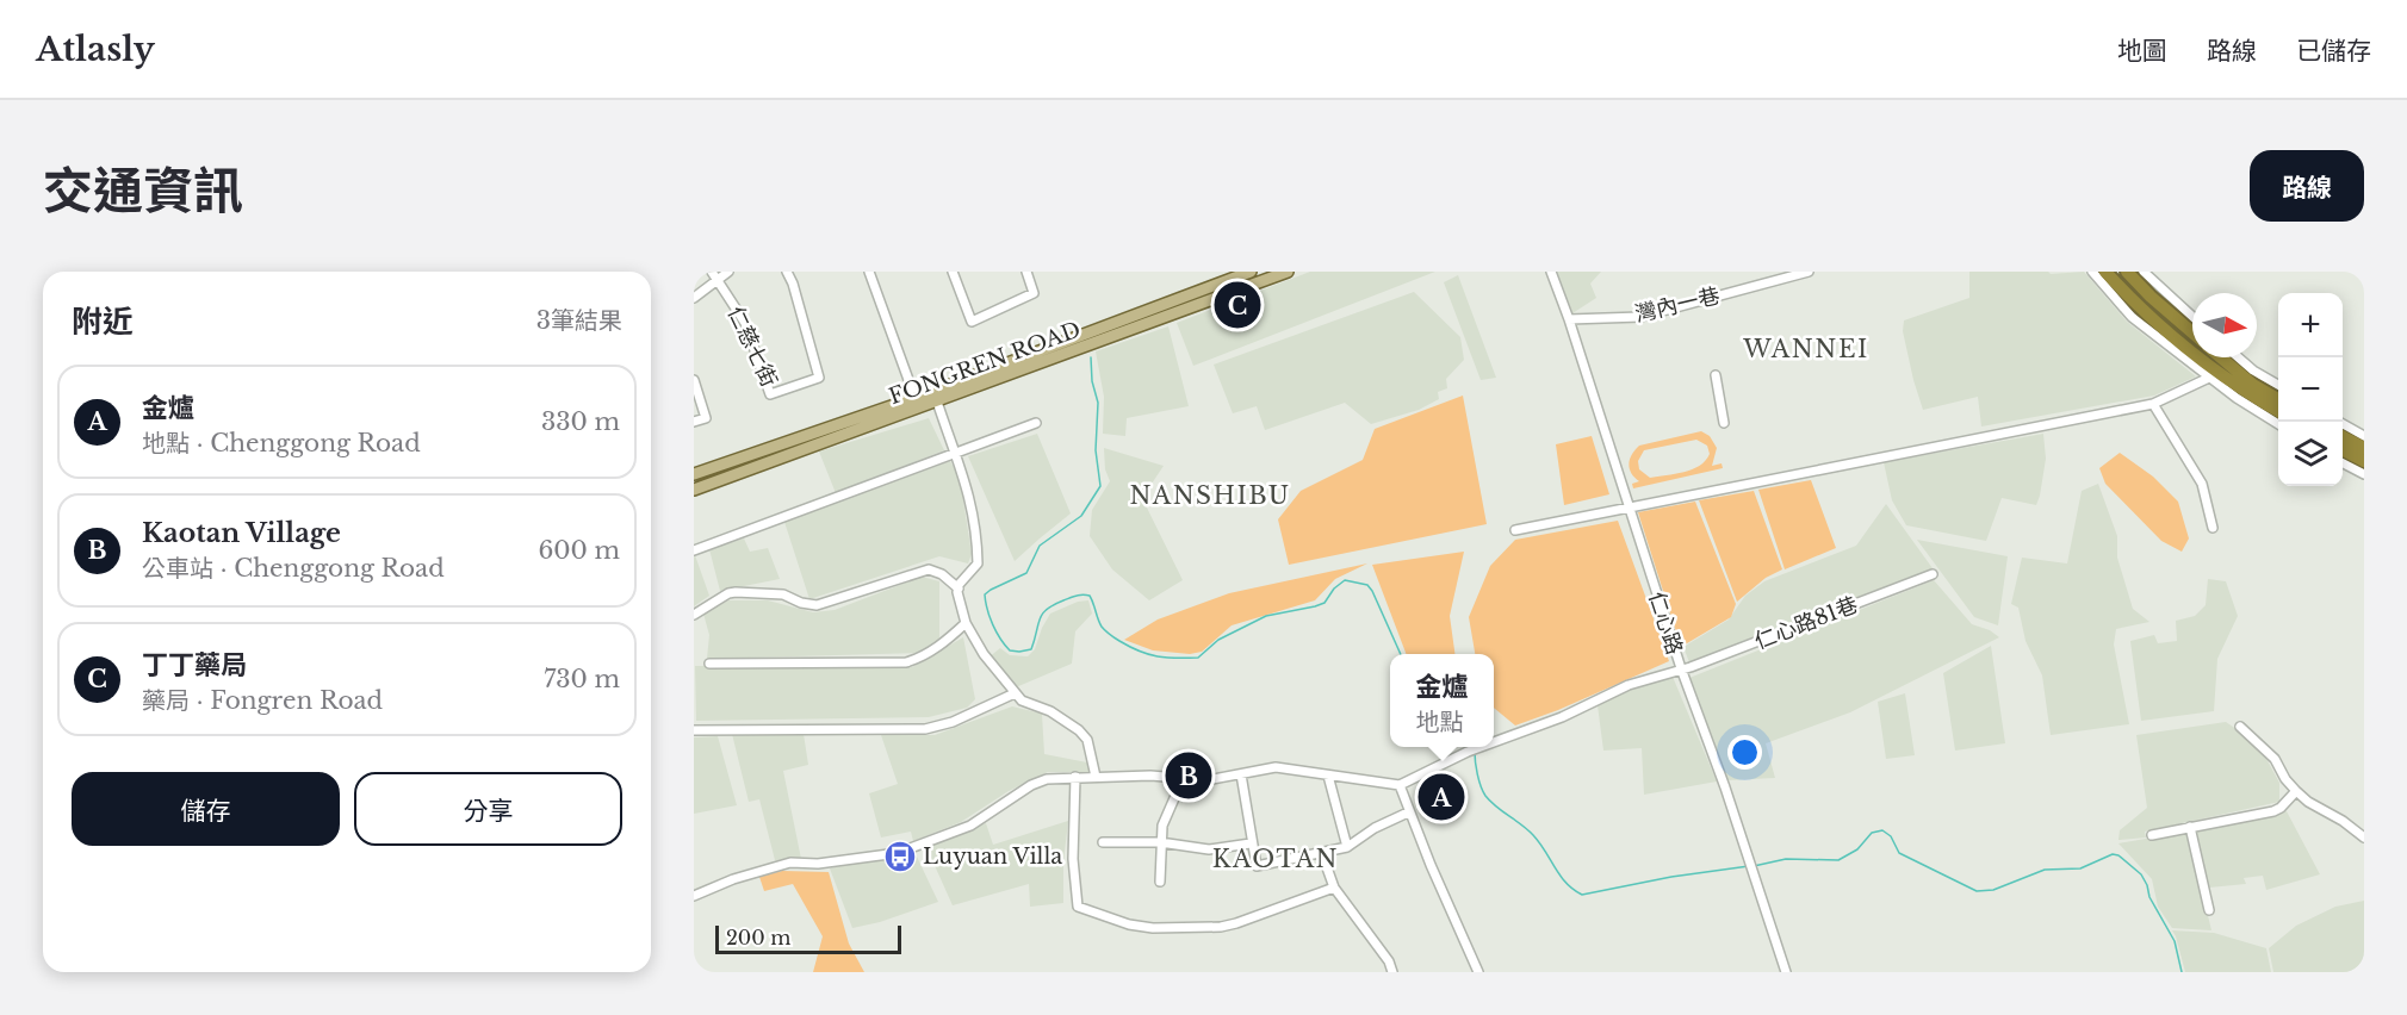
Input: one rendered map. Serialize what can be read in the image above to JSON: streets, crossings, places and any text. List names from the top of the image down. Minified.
{"streets":{"main road":["FONGREN ROAD"],"street":["灣內一巷","仁慈七街","仁心路","仁心路81巷"]},"crossings":[["灣內一巷","仁心路"],["仁心路","仁心路81巷"]],"districts":["WANNEI","NANSHIBU","KAOTAN"],"places":{"bus stop":["Luyuan Villa"]},"scale_bar":"200 m","north":"right","page":{"header":"Atlasly","nav":["地圖","路線","已儲存"],"title":"交通資訊","buttons":["路線",["儲存","分享"]],"heading":["附近","3筆結果"],"pins":["C","B","A"],"map_buttons":["+","−"],"list":[{"mark":"A","name":"金爐","note":"地點 · Chenggong Road","value":"330 m"},{"mark":"B","name":"Kaotan Village","note":"公車站 · Chenggong Road","value":"600 m"},{"mark":"C","name":"丁丁藥局","note":"藥局 · Fongren Road","value":"730 m"}],"popup":["金爐","地點"],"scale":"200 m"}}
